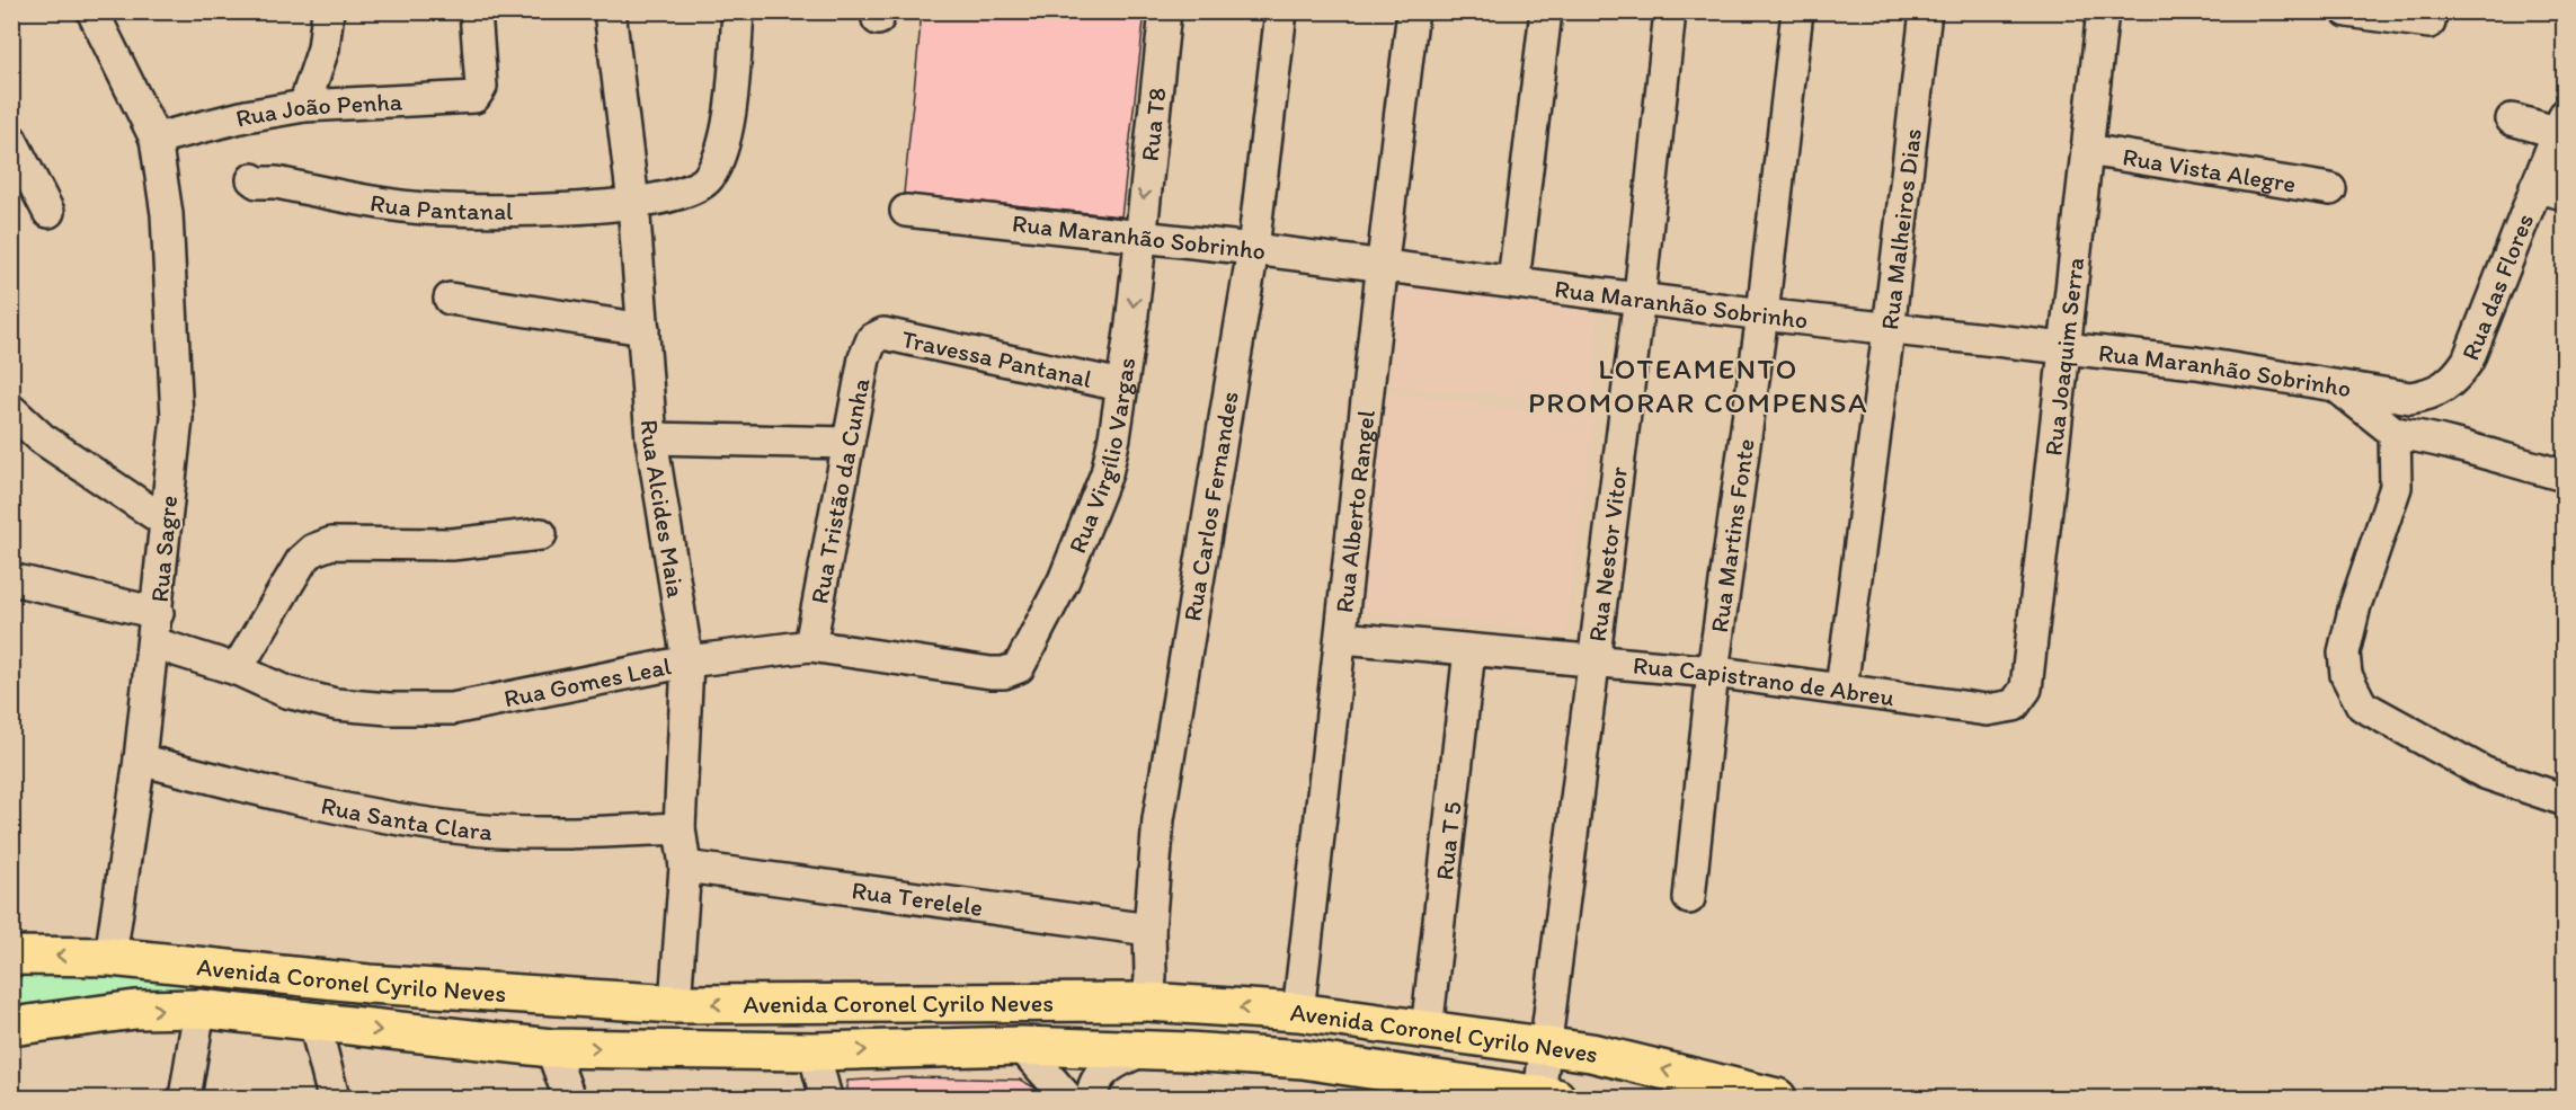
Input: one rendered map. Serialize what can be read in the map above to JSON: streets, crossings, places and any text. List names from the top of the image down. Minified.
{"streets":{"highway":["Avenida Coronel Cyrilo Neves"],"street":["Rua João Penha","Rua T8","Rua Vista Alegre","Rua Pantanal","Rua Malheiros Dias","Rua Maranhão Sobrinho","Rua das Flores","Rua Joaquim Serra","Travessa Pantanal","Rua Virgílio Vargas","Rua Tristão da Cunha","Rua Carlos Fernandes","Rua Alcides Maia","Rua Alberto Rangel","Rua Martins Fonte","Rua Sagre","Rua Nestor Vitor","Rua Capistrano de Abreu","Rua Gomes Leal","Rua Santa Clara","Rua T 5","Rua Terelele"]},"crossings":[["Rua João Penha","Rua Sagre"],["Rua T8","Rua Maranhão Sobrinho"],["Rua T8","Rua Virgílio Vargas"],["Rua Vista Alegre","Rua Joaquim Serra"],["Rua Pantanal","Rua Alcides Maia"],["Rua Malheiros Dias","Rua Maranhão Sobrinho"],["Rua Malheiros Dias","Rua Capistrano de Abreu"],["Rua Maranhão Sobrinho","Rua das Flores"],["Rua Maranhão Sobrinho","Rua Joaquim Serra"],["Rua Maranhão Sobrinho","Rua Virgílio Vargas"],["Rua Maranhão Sobrinho","Rua Carlos Fernandes"],["Rua Maranhão Sobrinho","Rua Alberto Rangel"],["Rua Maranhão Sobrinho","Rua Martins Fonte"],["Rua Maranhão Sobrinho","Rua Nestor Vitor"],["Rua Joaquim Serra","Rua Capistrano de Abreu"],["Travessa Pantanal","Rua Virgílio Vargas"],["Travessa Pantanal","Rua Tristão da Cunha"],["Rua Virgílio Vargas","Rua Gomes Leal"],["Rua Tristão da Cunha","Rua Gomes Leal"],["Rua Carlos Fernandes","Rua Terelele"],["Rua Carlos Fernandes","Avenida Coronel Cyrilo Neves"],["Rua Alcides Maia","Rua Gomes Leal"],["Rua Alcides Maia","Rua Santa Clara"],["Rua Alcides Maia","Rua Terelele"],["Rua Alcides Maia","Avenida Coronel Cyrilo Neves"],["Rua Alberto Rangel","Rua Capistrano de Abreu"],["Rua Alberto Rangel","Avenida Coronel Cyrilo Neves"],["Rua Martins Fonte","Rua Capistrano de Abreu"],["Rua Sagre","Rua Gomes Leal"],["Rua Sagre","Rua Santa Clara"],["Rua Sagre","Avenida Coronel Cyrilo Neves"],["Rua Nestor Vitor","Rua Capistrano de Abreu"],["Rua Nestor Vitor","Avenida Coronel Cyrilo Neves"],["Rua Capistrano de Abreu","Rua T 5"],["Rua T 5","Avenida Coronel Cyrilo Neves"]],"one_way":["Rua T8"],"districts":["LOTEAMENTO PROMORAR COMPENSA"]}
